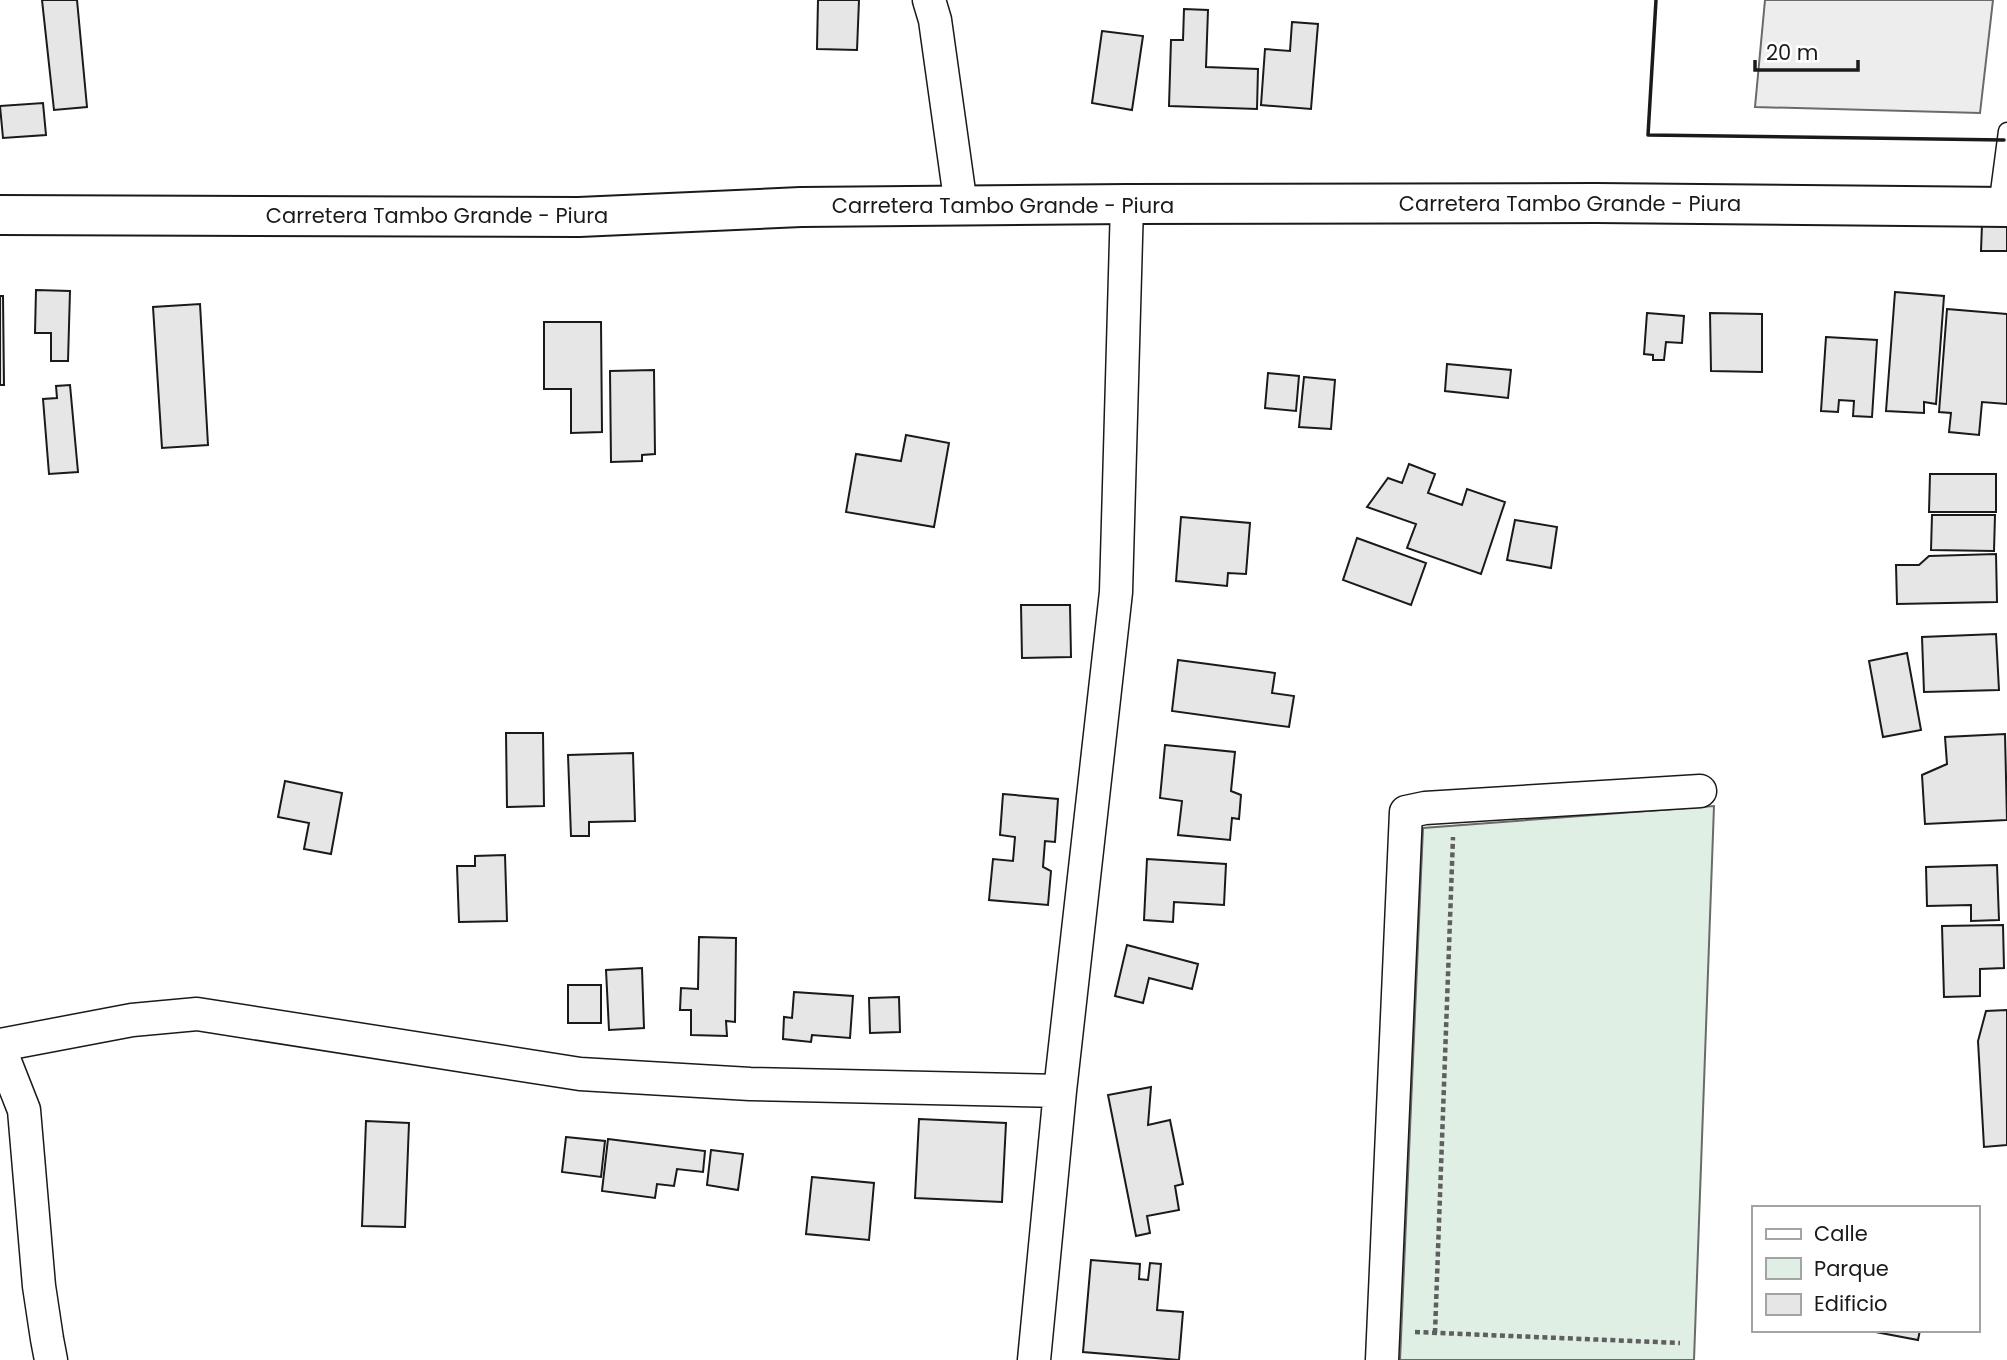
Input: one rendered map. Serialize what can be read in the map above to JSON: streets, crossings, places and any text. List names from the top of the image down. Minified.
{"streets":{"main road":["Carretera Tambo Grande - Piura"]},"legend":["Calle","Parque","Edificio"],"scale_bar":"20 m"}
